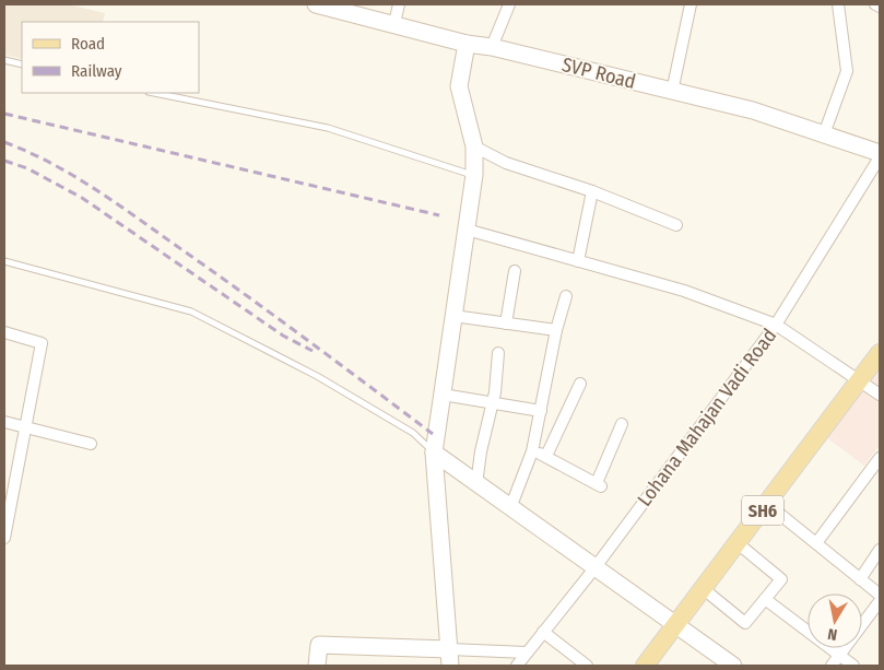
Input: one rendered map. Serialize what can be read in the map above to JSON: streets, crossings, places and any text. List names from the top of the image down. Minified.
{"streets":{"main road":["SH6"],"street":["SVP Road","Lohana Mahajan Vadi Road"]},"crossings":[["SVP Road","Lohana Mahajan Vadi Road"]],"legend":["Road","Railway"],"north":"bottom"}
